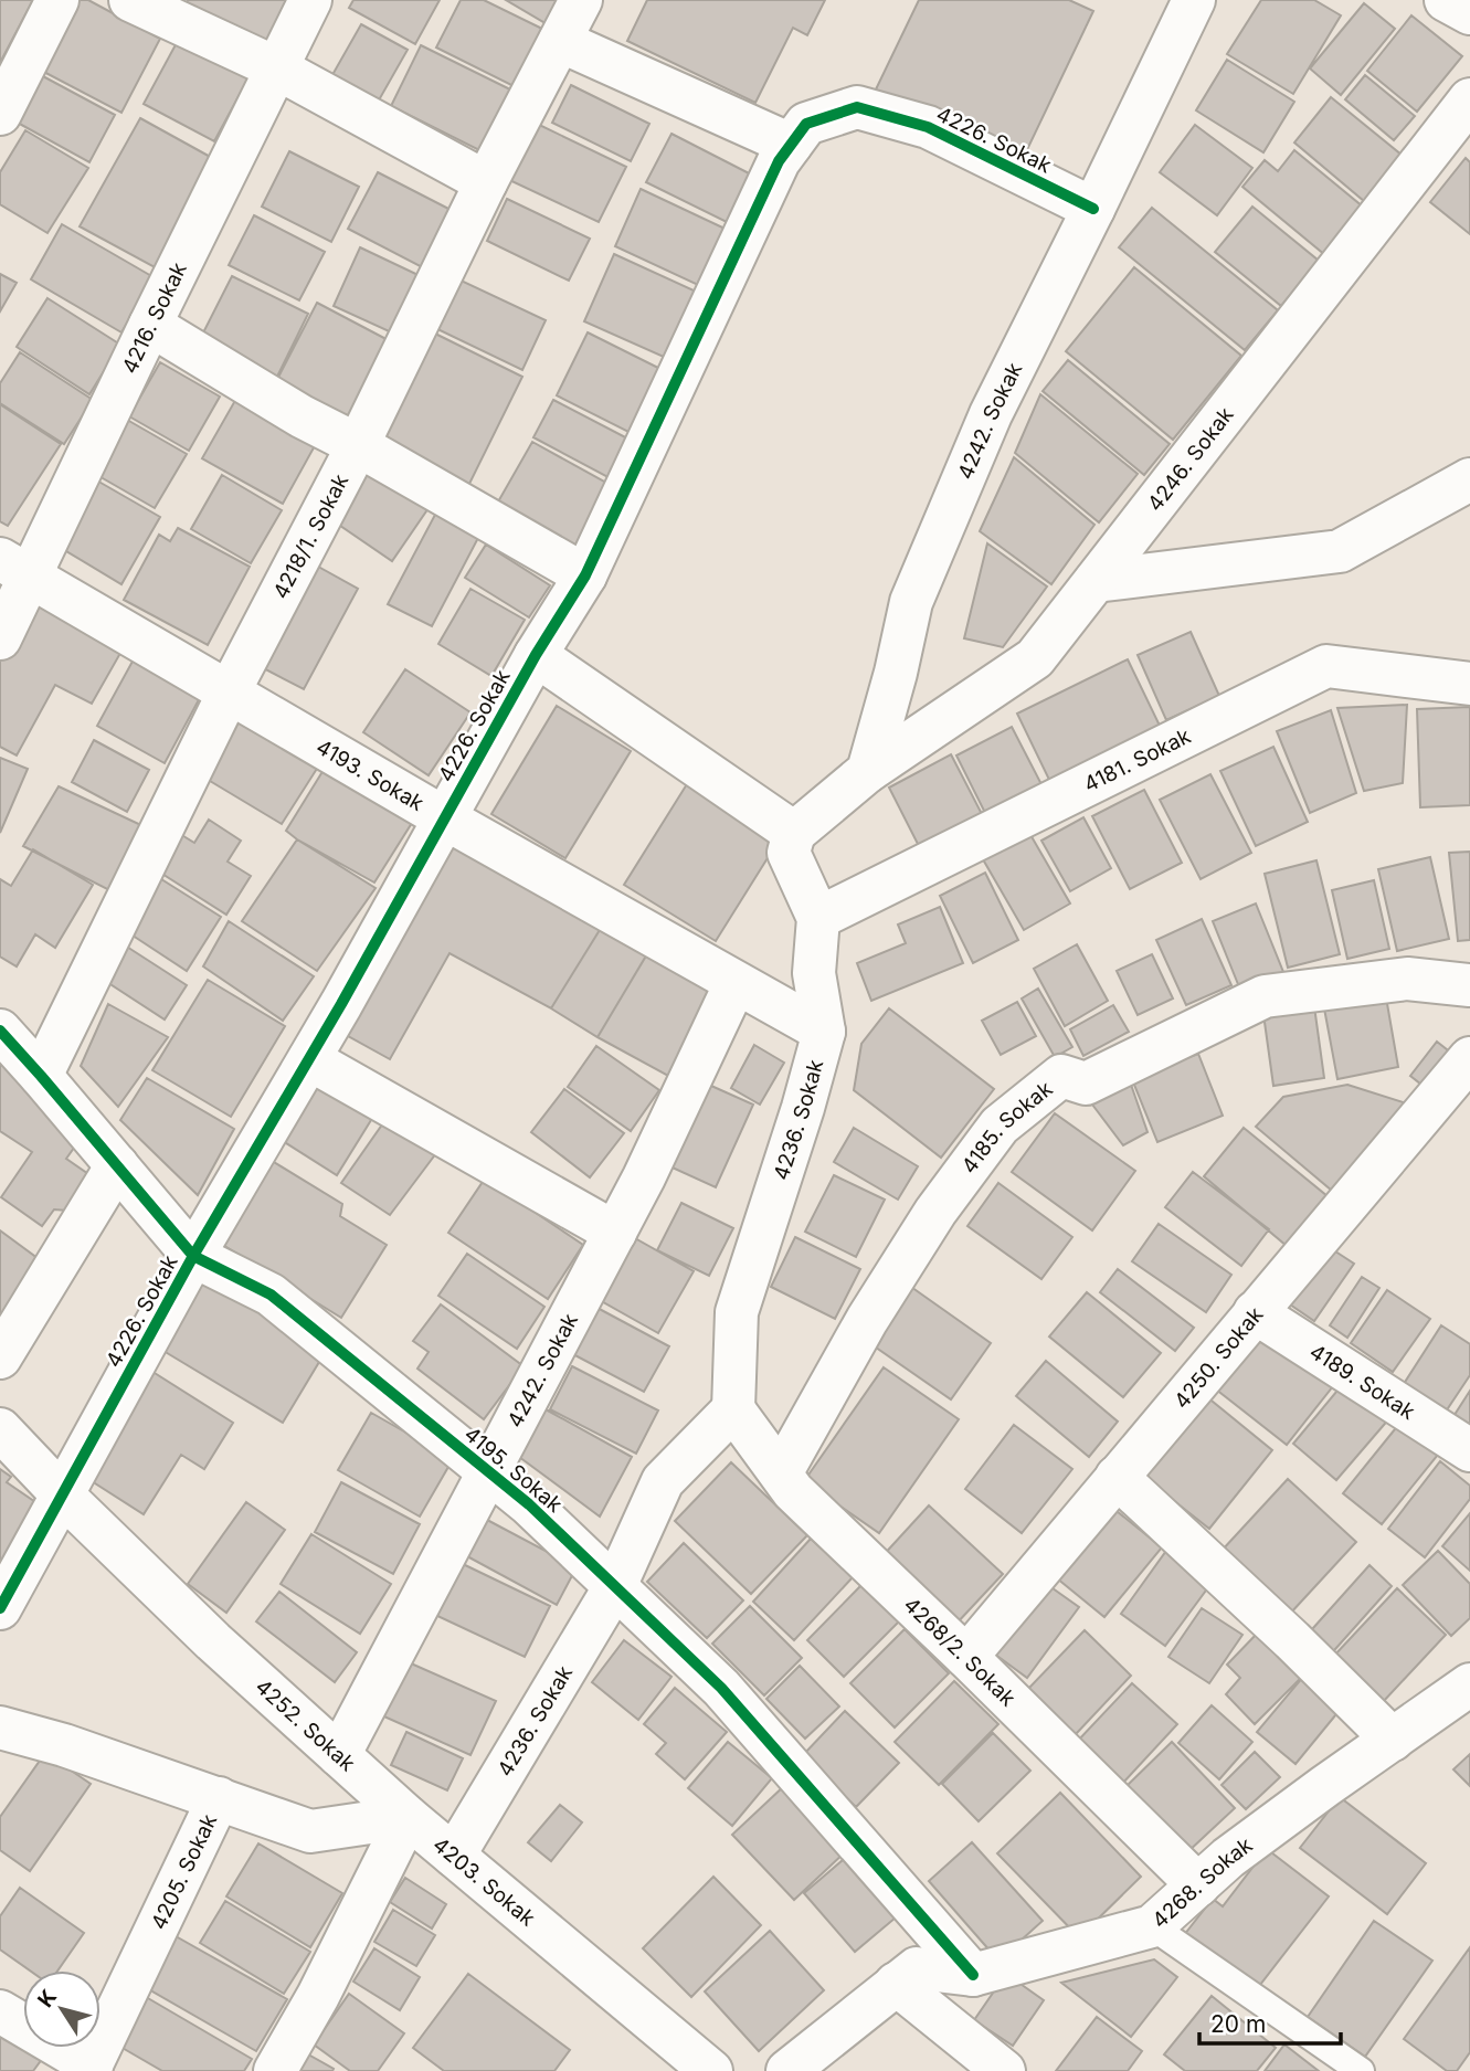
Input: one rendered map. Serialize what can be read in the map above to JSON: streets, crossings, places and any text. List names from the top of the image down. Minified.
{"streets":{"street":["4226. Sokak","4216. Sokak","4242. Sokak","4246. Sokak","4218/1. Sokak","4181. Sokak","4193. Sokak","4236. Sokak","4185. Sokak","4250. Sokak","4189. Sokak","4195. Sokak","4268/2. Sokak","4252. Sokak","4205. Sokak","4203. Sokak","4268. Sokak"]},"crossings":[["4226. Sokak","4242. Sokak"],["4226. Sokak","4193. Sokak"],["4226. Sokak","4195. Sokak"],["4226. Sokak","4252. Sokak"],["4216. Sokak","4193. Sokak"],["4242. Sokak","4246. Sokak"],["4242. Sokak","4193. Sokak"],["4242. Sokak","4195. Sokak"],["4242. Sokak","4252. Sokak"],["4218/1. Sokak","4193. Sokak"],["4218/1. Sokak","4195. Sokak"],["4181. Sokak","4236. Sokak"],["4193. Sokak","4236. Sokak"],["4236. Sokak","4195. Sokak"],["4236. Sokak","4268/2. Sokak"],["4236. Sokak","4203. Sokak"],["4185. Sokak","4268/2. Sokak"],["4250. Sokak","4189. Sokak"],["4250. Sokak","4268/2. Sokak"],["4195. Sokak","4268. Sokak"],["4268/2. Sokak","4268. Sokak"],["4252. Sokak","4203. Sokak"]],"scale_bar":"20 m","north":"top left"}
